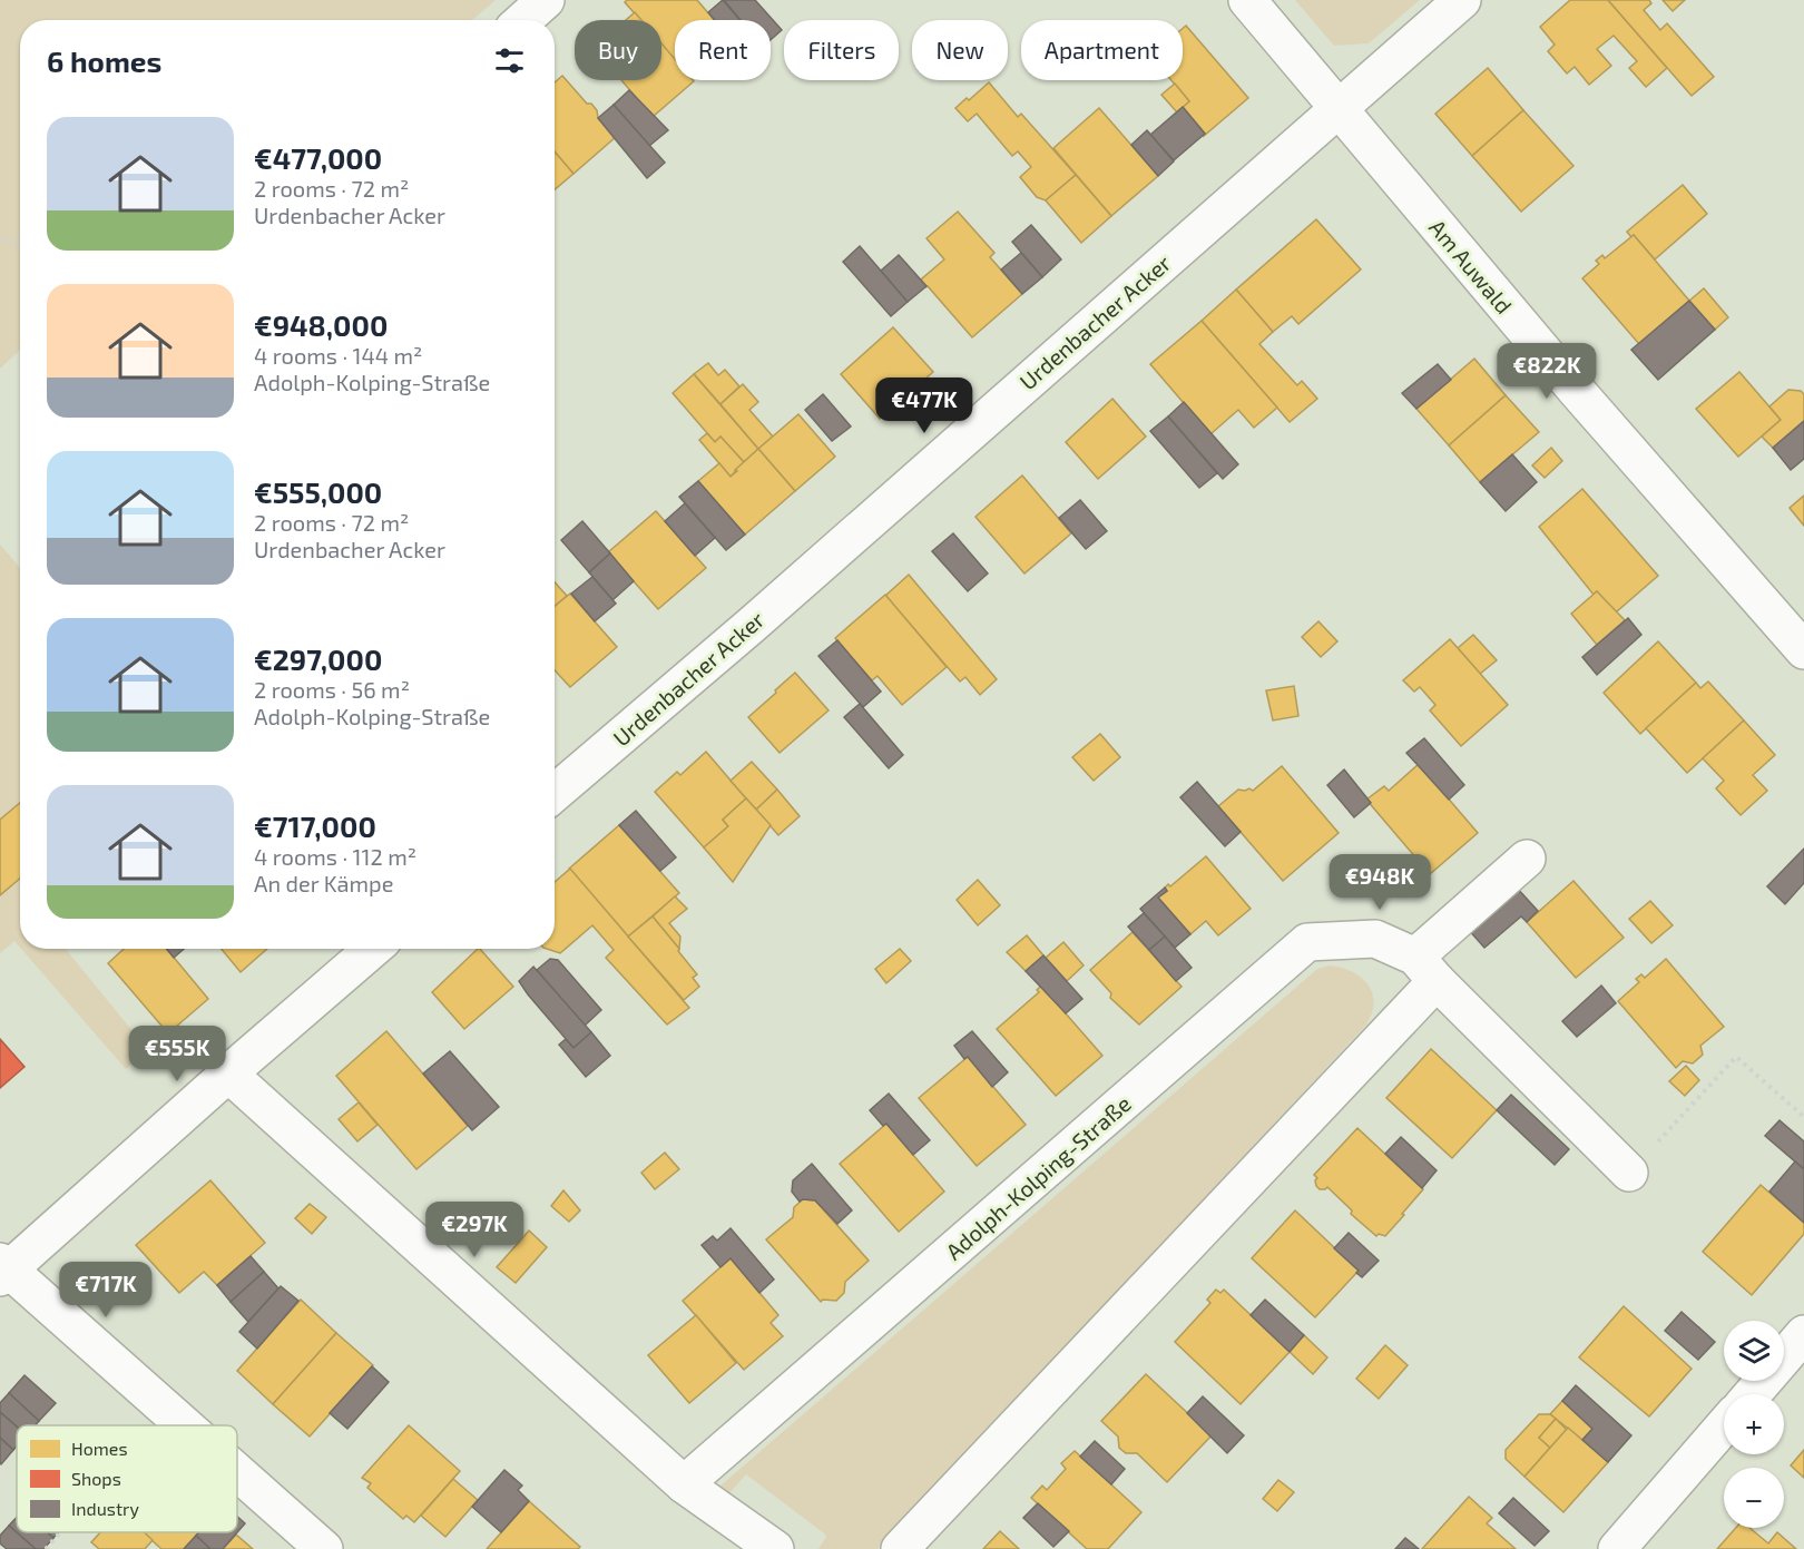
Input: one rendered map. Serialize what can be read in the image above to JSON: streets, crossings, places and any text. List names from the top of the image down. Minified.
{"streets":{"street":["Am Auwald","Urdenbacher Acker","Adolph-Kolping-Straße"]},"crossings":[["Am Auwald","Urdenbacher Acker"]],"legend":["Homes","Shops","Industry"],"page":{"chip":["Buy","Rent","Filters","New","Apartment"],"heading":"6 homes","list":[{"name":"€477,000","note":"2 rooms · 72 m² · Urdenbacher Acker"},{"name":"€948,000","note":"4 rooms · 144 m² · Adolph-Kolping-Straße"},{"name":"€555,000","note":"2 rooms · 72 m² · Urdenbacher Acker"},{"name":"€297,000","note":"2 rooms · 56 m² · Adolph-Kolping-Straße"},{"name":"€717,000","note":"4 rooms · 112 m² · An der Kämpe"}],"price":["€822K","€477K","€948K","€555K","€297K","€717K"],"map_buttons":["+","−"]}}
